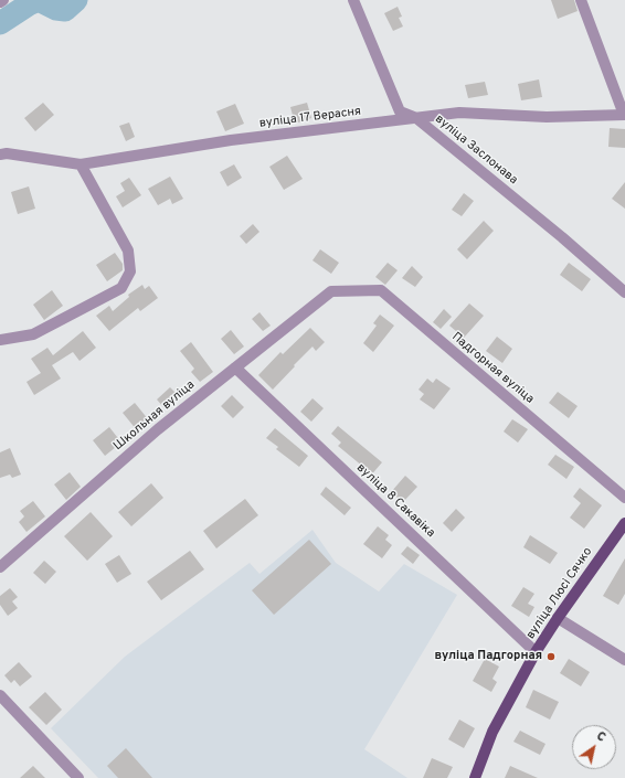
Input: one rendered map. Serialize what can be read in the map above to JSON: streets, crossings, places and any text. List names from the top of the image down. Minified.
{"streets":{"main road":["вуліца Люсі Сячко"],"street":["вуліца 17 Верасня","вуліца Заслонава","Падгорная вуліца","Школьная вуліца","вуліца 8 Сакавіка"]},"crossings":[["вуліца 17 Верасня","вуліца Заслонава"],["Падгорная вуліца","Школьная вуліца"],["Школьная вуліца","вуліца 8 Сакавіка"],["вуліца 8 Сакавіка","вуліца Люсі Сячко"]],"places":["вуліца Падгорная"],"north":"top right"}
